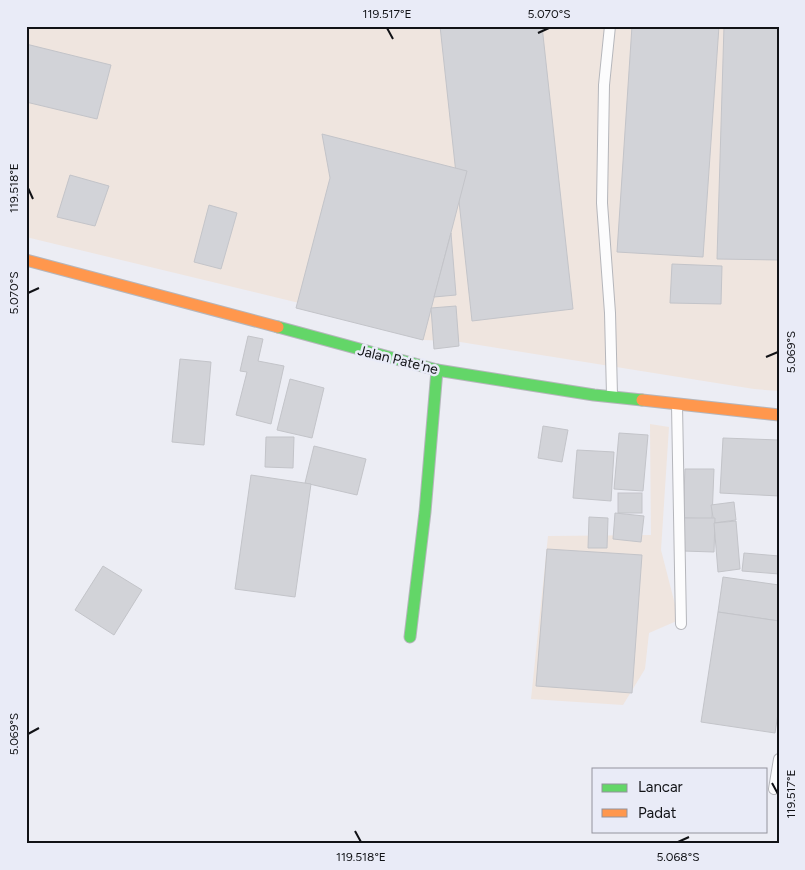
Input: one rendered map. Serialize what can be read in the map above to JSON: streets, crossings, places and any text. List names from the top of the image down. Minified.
{"streets":{"street":["Jalan Pate'ne"]},"legend":["Lancar","Padat"],"coordinates":["119.517°E","5.070°S","119.518°E","5.069°S","5.068°S"]}
